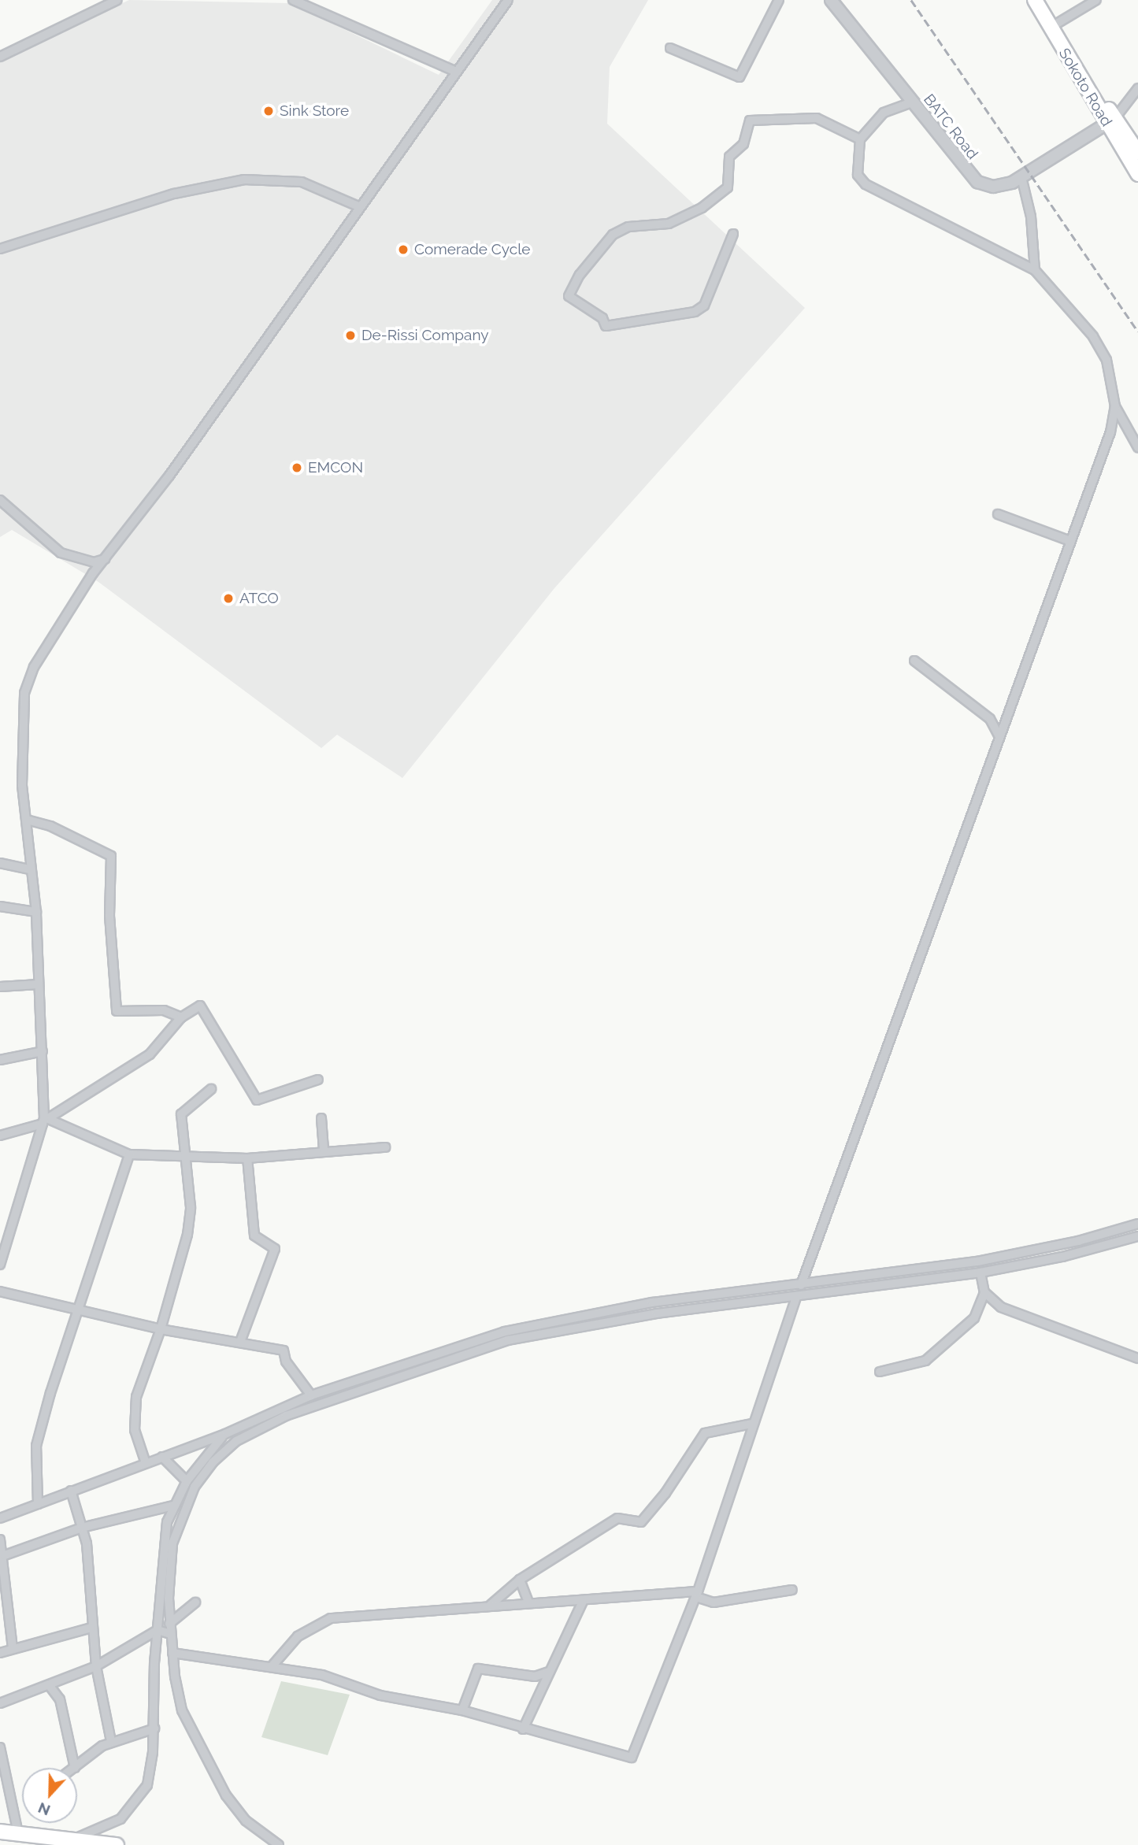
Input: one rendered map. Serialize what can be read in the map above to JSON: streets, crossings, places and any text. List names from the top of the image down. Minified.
{"streets":{"main road":["Sokoto Road"],"street":["BATC Road"]},"crossings":[["Sokoto Road","BATC Road"]],"places":["Sink Store","Comerade Cycle","De-Rissi Company","EMCON","ATCO"],"north":"bottom"}
